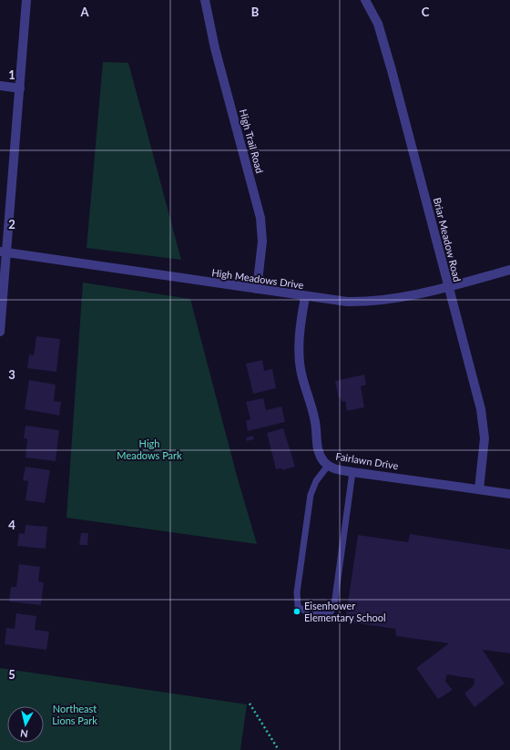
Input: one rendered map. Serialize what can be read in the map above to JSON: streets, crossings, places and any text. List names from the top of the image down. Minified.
{"streets":{"street":["High Trail Road","Briar Meadow Road","High Meadows Drive","Fairlawn Drive"]},"crossings":[["High Trail Road","High Meadows Drive"],["Briar Meadow Road","High Meadows Drive"],["Briar Meadow Road","Fairlawn Drive"],["High Meadows Drive","Fairlawn Drive"]],"parks":["High Meadows Park","Northeast Lions Park"],"places":["Eisenhower Elementary School"],"north":"bottom","grid":{"columns":["A","B","C"],"rows":["1","2","3","4","5"]}}
